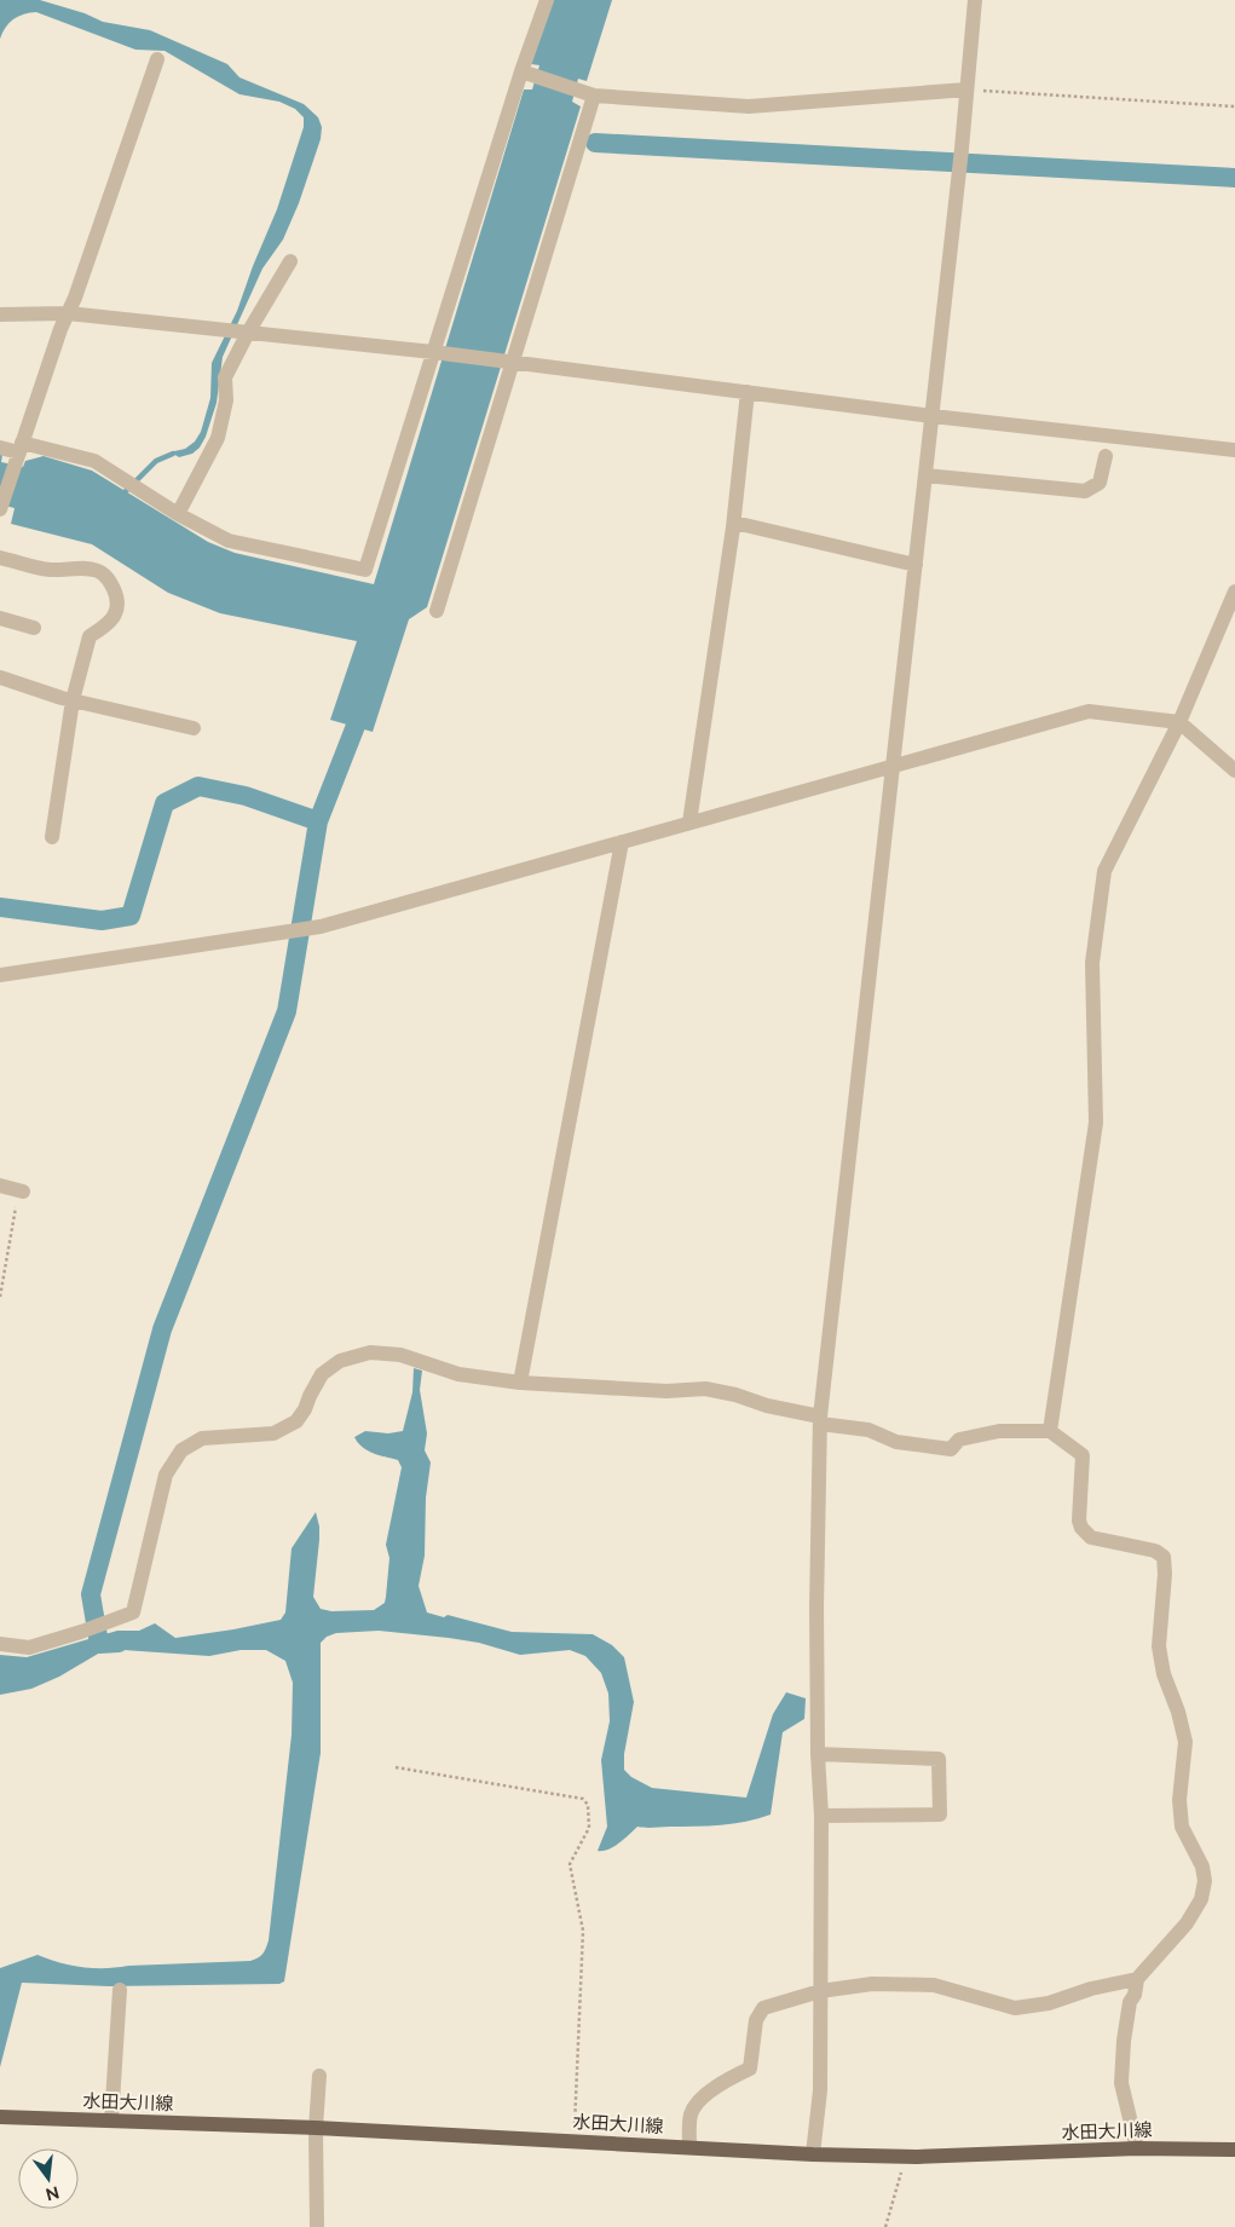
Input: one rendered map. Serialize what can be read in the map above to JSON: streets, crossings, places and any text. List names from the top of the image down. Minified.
{"streets":{"main road":["水田大川線"]},"north":"bottom"}
